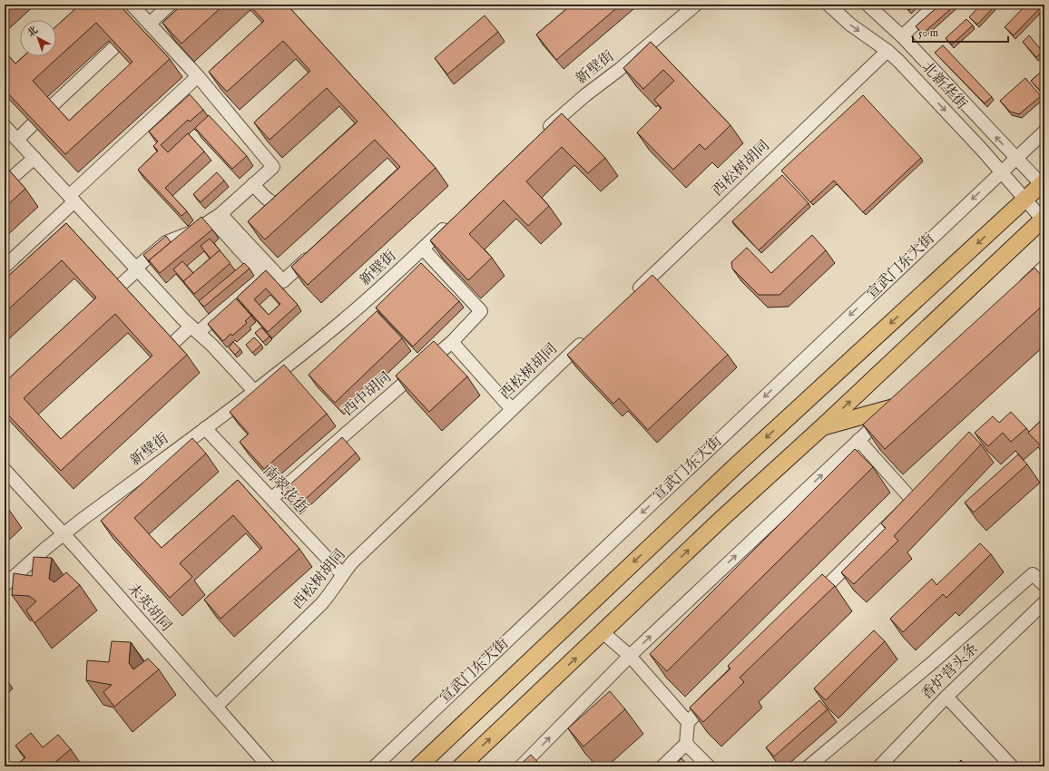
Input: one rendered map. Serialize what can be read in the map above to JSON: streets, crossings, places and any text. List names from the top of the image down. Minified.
{"streets":{"main road":["宣武门东大街"],"street":["新壁街","北新华街","西松树胡同","西中胡同","南翠花街","未英胡同","香炉营头条"]},"crossings":[["新壁街","西中胡同"],["新壁街","南翠花街"],["新壁街","未英胡同"],["北新华街","西松树胡同"],["北新华街","宣武门东大街"],["西松树胡同","南翠花街"],["西松树胡同","未英胡同"],["西中胡同","南翠花街"]],"scale_bar":"50 m","north":"top left"}
